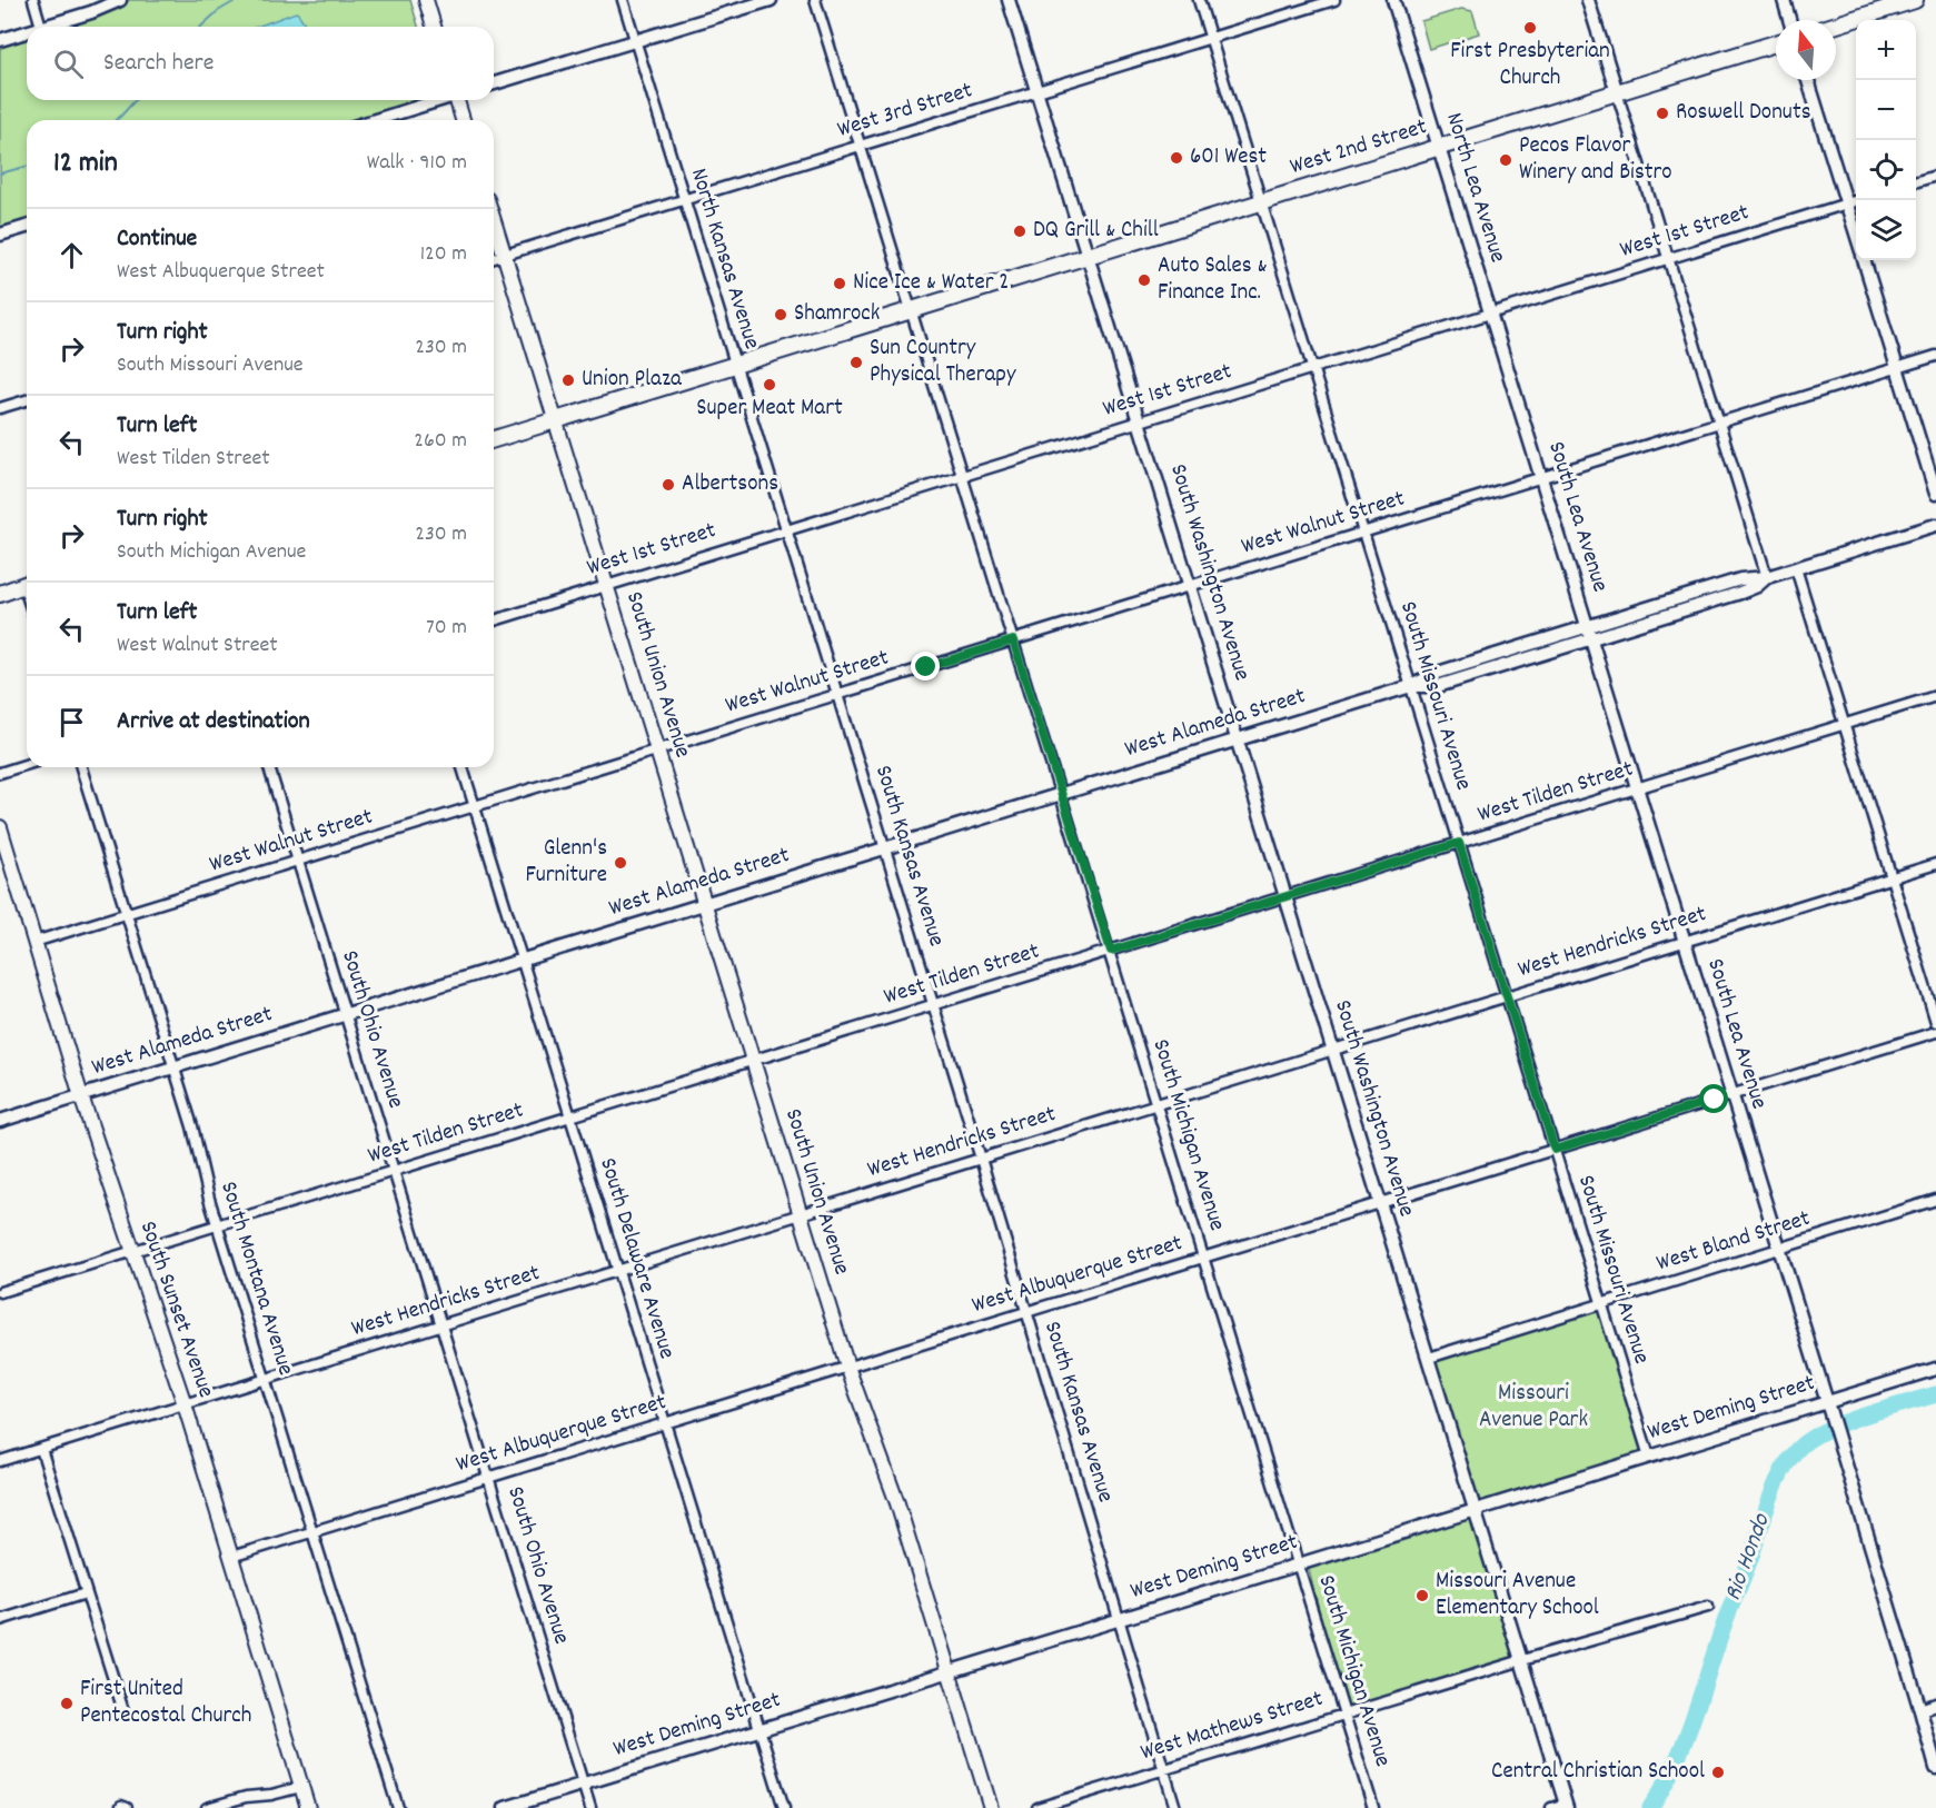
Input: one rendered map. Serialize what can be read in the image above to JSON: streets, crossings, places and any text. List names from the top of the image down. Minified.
{"streets":{"main road":["West 2nd Street","South Union Avenue","South Sunset Avenue"],"street":["West 3rd Street","North Lea Avenue","West 1st Street","North Kansas Avenue","South Lea Avenue","West Walnut Street","South Washington Avenue","South Missouri Avenue","West Alameda Street","West Tilden Street","South Kansas Avenue","West Hendricks Street","South Ohio Avenue","South Michigan Avenue","West Bland Street","South Delaware Avenue","West Albuquerque Street","South Montana Avenue","West Deming Street","West Mathews Street"]},"crossings":[["West 3rd Street","North Kansas Avenue"],["West 3rd Street","South Washington Avenue"],["West 3rd Street","South Union Avenue"],["West 3rd Street","South Missouri Avenue"],["West 3rd Street","South Michigan Avenue"],["West 2nd Street","North Lea Avenue"],["West 2nd Street","North Kansas Avenue"],["West 2nd Street","South Washington Avenue"],["West 2nd Street","South Union Avenue"],["West 2nd Street","South Missouri Avenue"],["West 2nd Street","South Michigan Avenue"],["North Lea Avenue","West 1st Street"],["North Lea Avenue","South Lea Avenue"],["West 1st Street","North Kansas Avenue"],["West 1st Street","South Lea Avenue"],["West 1st Street","South Washington Avenue"],["West 1st Street","South Union Avenue"],["West 1st Street","South Missouri Avenue"],["West 1st Street","South Kansas Avenue"],["West 1st Street","South Michigan Avenue"],["North Kansas Avenue","South Kansas Avenue"],["South Lea Avenue","West Walnut Street"],["South Lea Avenue","West Alameda Street"],["South Lea Avenue","West Tilden Street"],["South Lea Avenue","West Hendricks Street"],["South Lea Avenue","West Bland Street"],["South Lea Avenue","West Albuquerque Street"],["South Lea Avenue","West Deming Street"],["West Walnut Street","South Washington Avenue"],["West Walnut Street","South Union Avenue"],["West Walnut Street","South Missouri Avenue"],["West Walnut Street","South Kansas Avenue"],["West Walnut Street","South Ohio Avenue"],["West Walnut Street","South Michigan Avenue"],["West Walnut Street","South Delaware Avenue"],["West Walnut Street","South Montana Avenue"],["West Walnut Street","South Sunset Avenue"],["South Washington Avenue","West Alameda Street"],["South Washington Avenue","West Tilden Street"],["South Washington Avenue","West Hendricks Street"],["South Washington Avenue","West Bland Street"],["South Washington Avenue","West Albuquerque Street"],["South Washington Avenue","West Deming Street"],["South Washington Avenue","West Mathews Street"],["South Union Avenue","West Alameda Street"],["South Union Avenue","West Tilden Street"],["South Union Avenue","West Hendricks Street"],["South Union Avenue","West Albuquerque Street"],["South Union Avenue","West Deming Street"],["South Missouri Avenue","West Alameda Street"],["South Missouri Avenue","West Tilden Street"],["South Missouri Avenue","West Hendricks Street"],["South Missouri Avenue","West Bland Street"],["South Missouri Avenue","West Albuquerque Street"],["South Missouri Avenue","West Deming Street"],["West Alameda Street","South Kansas Avenue"],["West Alameda Street","South Ohio Avenue"],["West Alameda Street","South Michigan Avenue"],["West Alameda Street","South Delaware Avenue"],["West Alameda Street","South Montana Avenue"],["West Alameda Street","South Sunset Avenue"],["West Tilden Street","South Kansas Avenue"],["West Tilden Street","South Ohio Avenue"],["West Tilden Street","South Michigan Avenue"],["West Tilden Street","South Delaware Avenue"],["West Tilden Street","South Montana Avenue"],["West Tilden Street","South Sunset Avenue"],["South Kansas Avenue","West Hendricks Street"],["South Kansas Avenue","West Albuquerque Street"],["South Kansas Avenue","West Deming Street"],["South Kansas Avenue","West Mathews Street"],["West Hendricks Street","South Ohio Avenue"],["West Hendricks Street","South Michigan Avenue"],["West Hendricks Street","South Delaware Avenue"],["West Hendricks Street","South Montana Avenue"],["West Hendricks Street","South Sunset Avenue"],["South Ohio Avenue","West Albuquerque Street"],["South Ohio Avenue","West Deming Street"],["South Michigan Avenue","West Albuquerque Street"],["South Michigan Avenue","West Deming Street"],["South Michigan Avenue","West Mathews Street"],["South Delaware Avenue","West Albuquerque Street"],["South Delaware Avenue","West Deming Street"],["West Albuquerque Street","South Montana Avenue"],["West Albuquerque Street","South Sunset Avenue"]],"water":["Rio Hondo"],"parks":["Missouri Avenue Park"],"places":["First Presbyterian Church","Roswell Donuts","601 West","Pecos Flavor Winery and Bistro","DQ Grill & Chill","Auto Sales & Finance Inc.","Nice Ice & Water 2","Shamrock","Sun Country Physical Therapy","Union Plaza","Super Meat Mart","Albertsons","Glenn's Furniture","Missouri Avenue Elementary School","First United Pentecostal Church","Central Christian School"],"north":"top","page":{"map_buttons":["+","−"],"search":"Search here","heading":["12 min","Walk · 910 m"],"list":[["Continue","West Albuquerque Street","120 m"],["Turn right","South Missouri Avenue","230 m"],["Turn left","West Tilden Street","260 m"],["Turn right","South Michigan Avenue","230 m"],["Turn left","West Walnut Street","70 m"],"Arrive at destination"]}}
